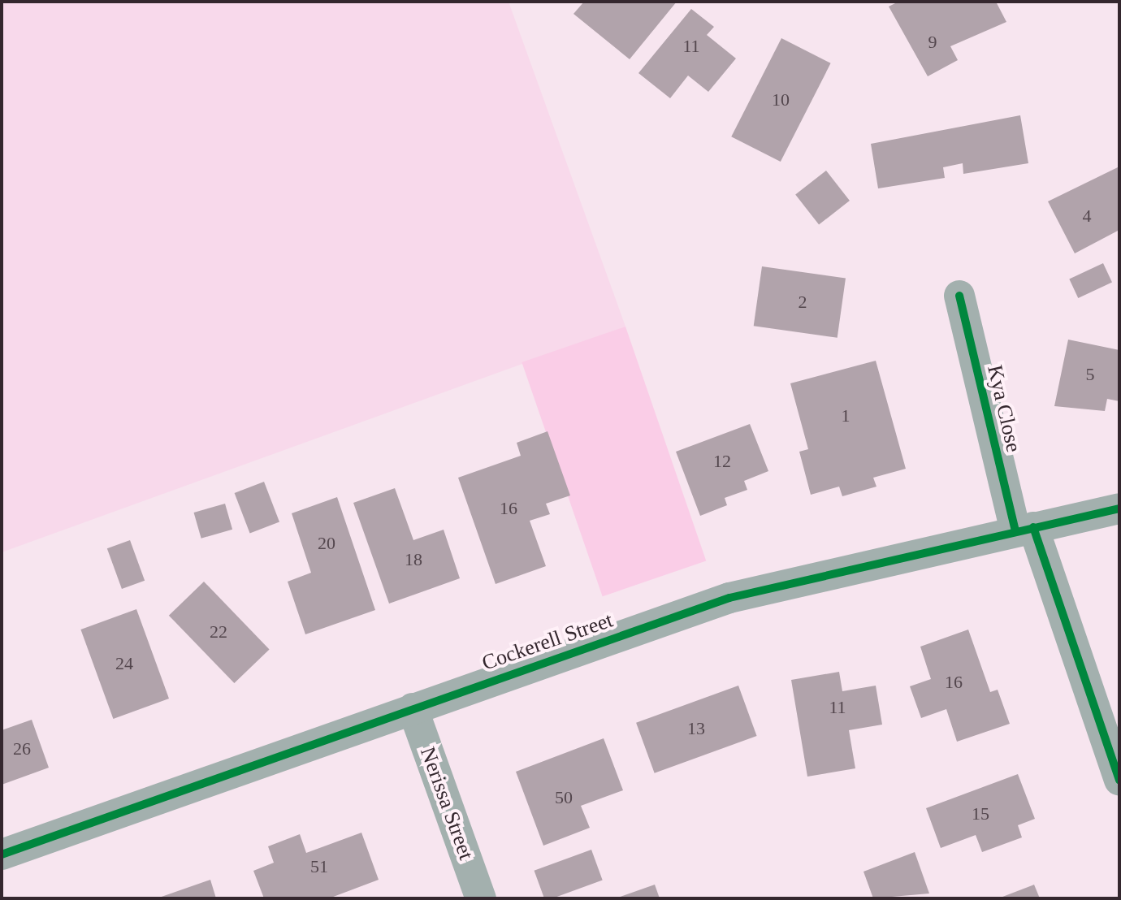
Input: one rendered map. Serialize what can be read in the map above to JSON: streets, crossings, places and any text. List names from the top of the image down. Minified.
{"streets":{"street":["Kya Close","Cockerell Street","Nerissa Street"]},"crossings":[["Kya Close","Cockerell Street"],["Cockerell Street","Nerissa Street"]],"house_numbers":["9","11","10","4","2","5","1","12","16","20","18","22","24","16","11","13","26","50","15","51"]}
